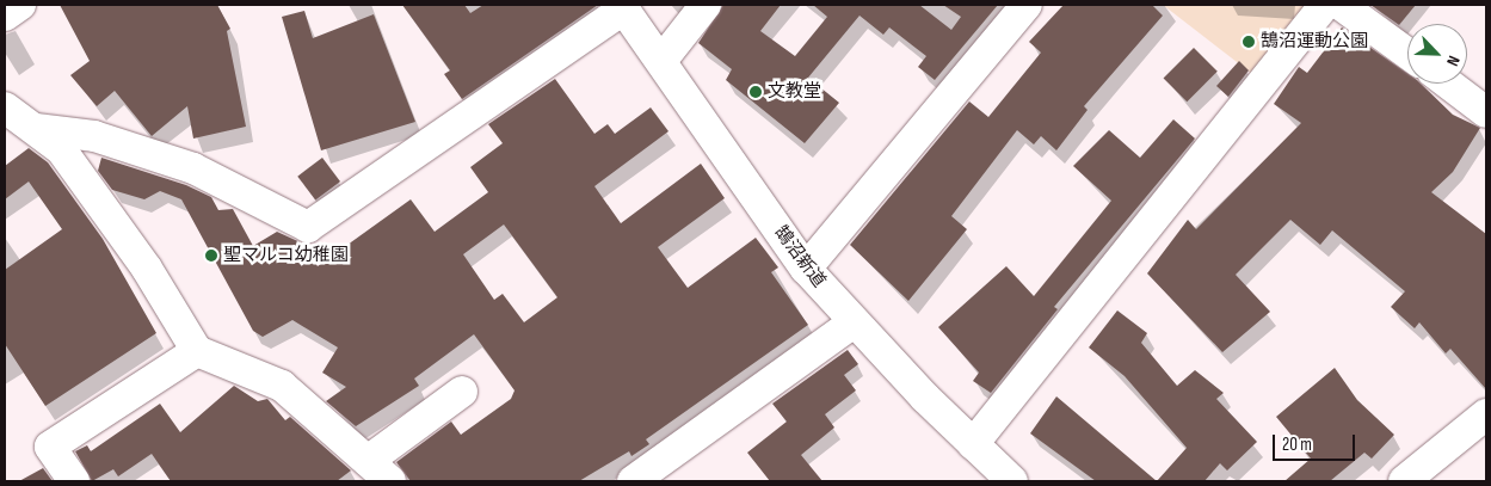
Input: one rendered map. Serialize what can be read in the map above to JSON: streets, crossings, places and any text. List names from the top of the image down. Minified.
{"streets":{"street":["鵠沼新道"]},"places":["鵠沼運動公園","文教堂","聖マルコ幼稚園"],"scale_bar":"20 m","north":"bottom right"}
